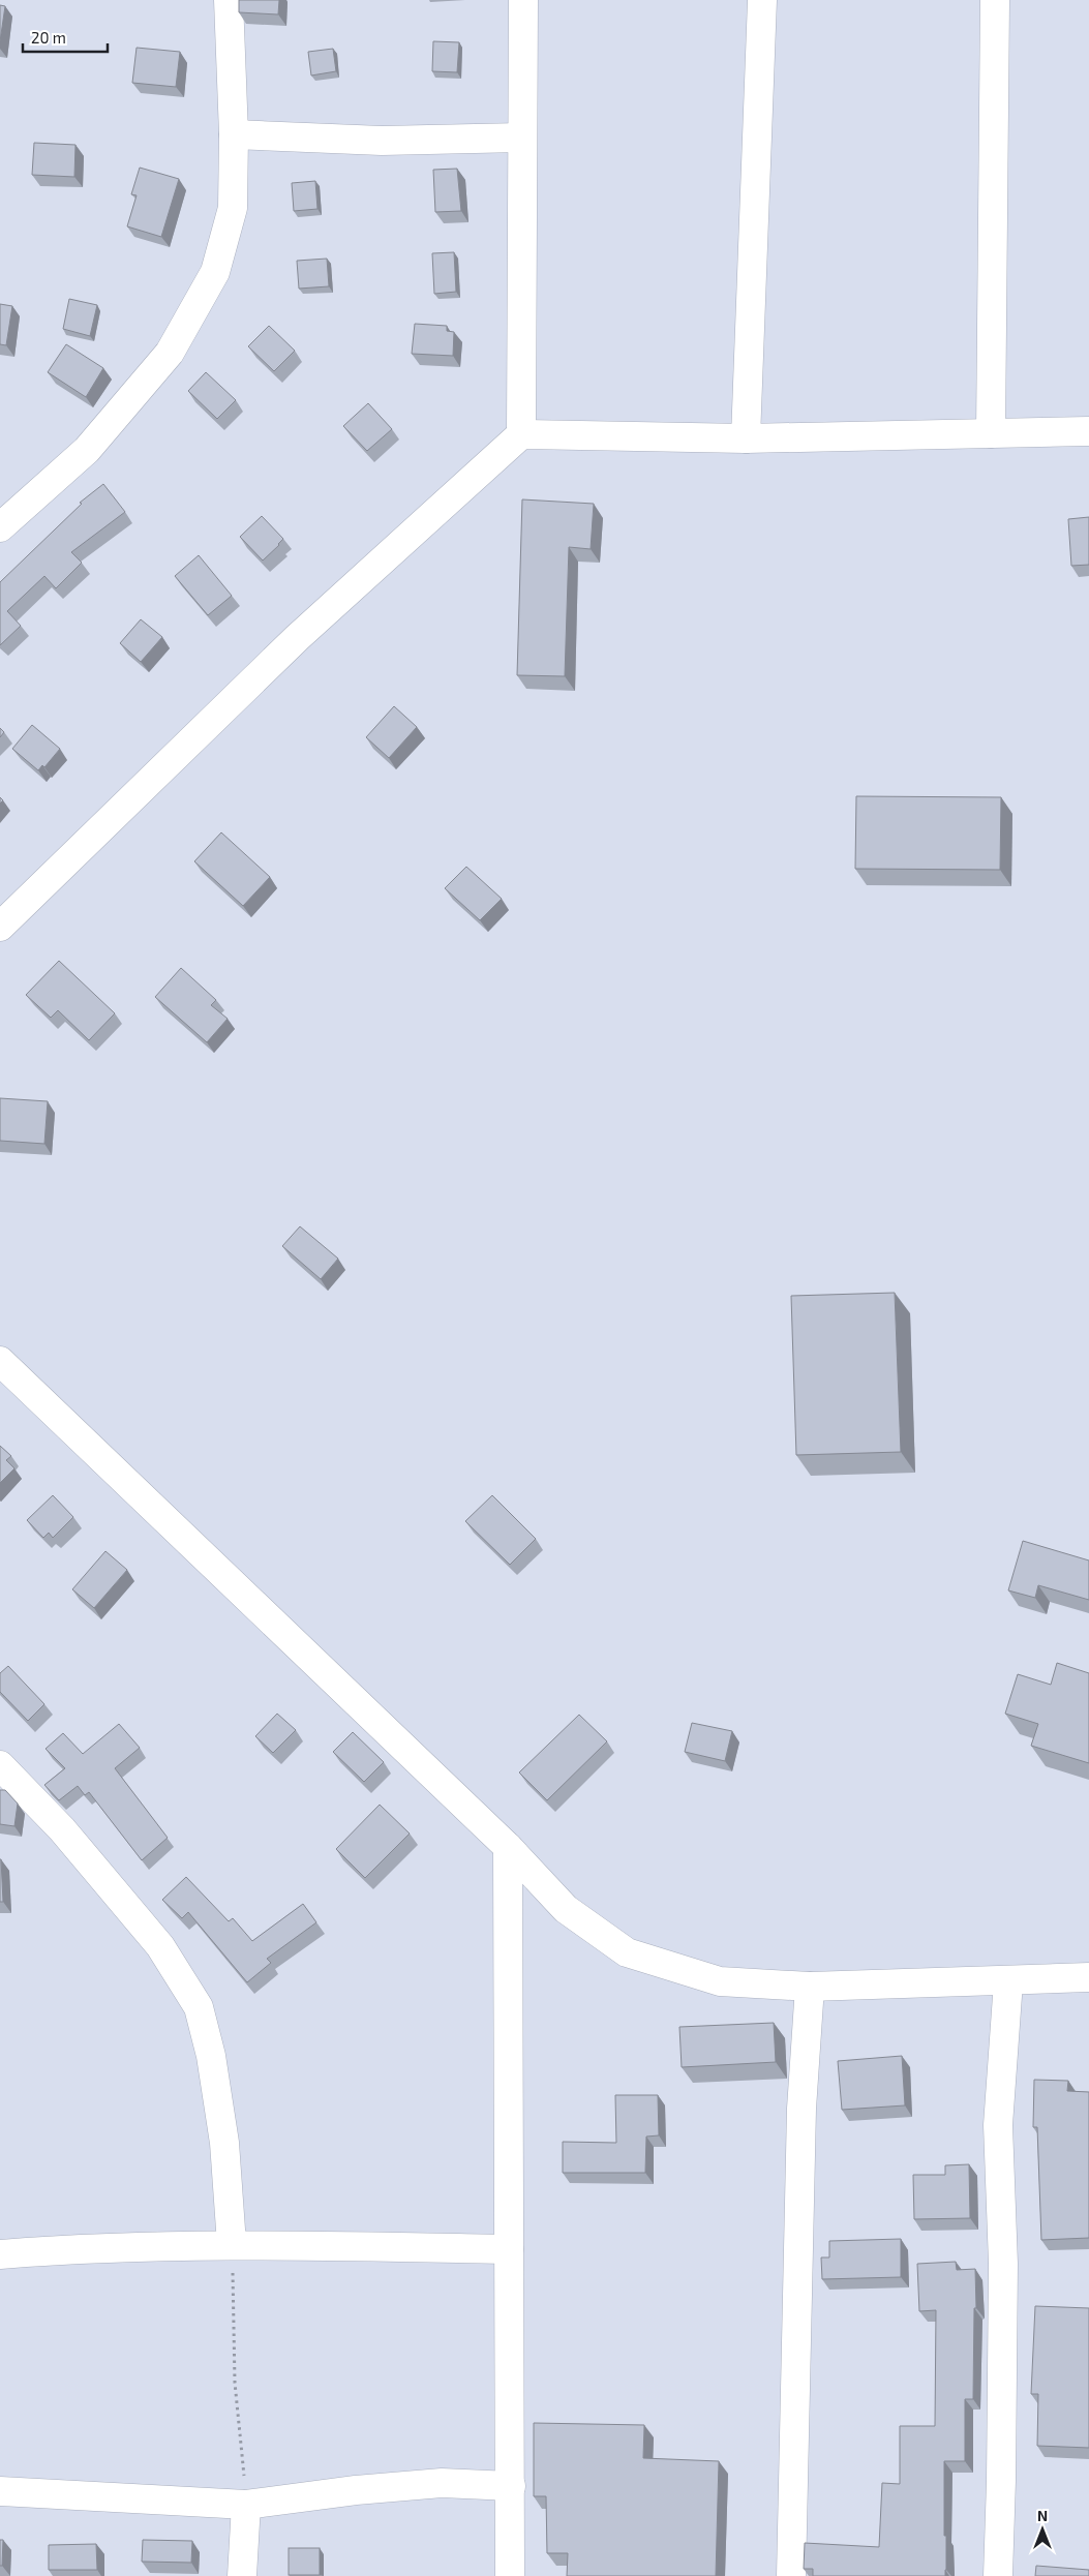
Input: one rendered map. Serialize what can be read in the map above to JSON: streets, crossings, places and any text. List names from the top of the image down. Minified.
{"scale_bar":"20 m","north":"top"}
